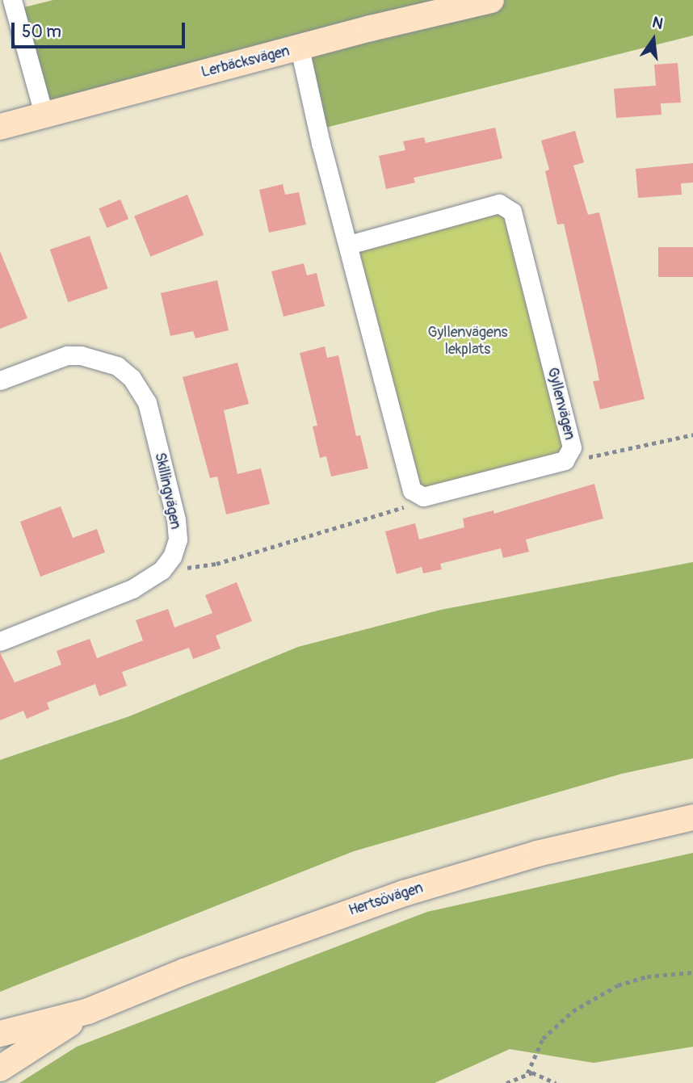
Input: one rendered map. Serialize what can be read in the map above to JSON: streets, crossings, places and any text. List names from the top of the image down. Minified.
{"streets":{"main road":["Lerbäcksvägen","Hertsövägen"],"street":["Gyllenvägen","Skillingvägen"]},"parks":["Gyllenvägens lekplats"],"scale_bar":"50 m","north":"top"}
